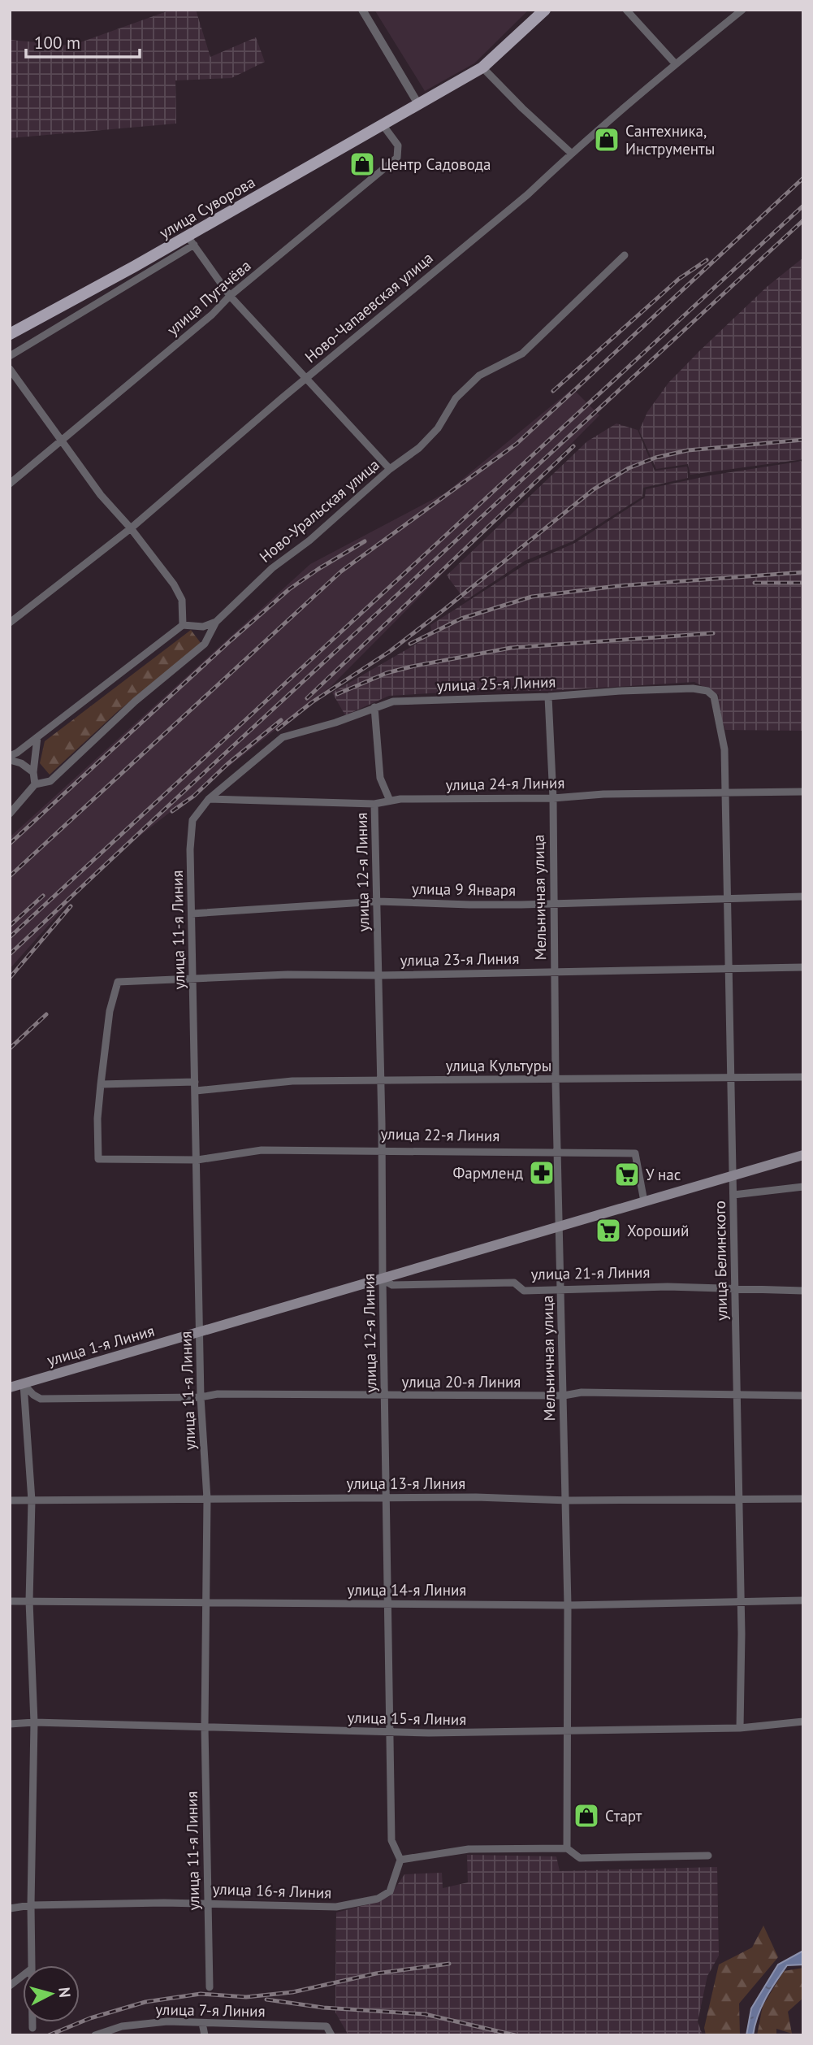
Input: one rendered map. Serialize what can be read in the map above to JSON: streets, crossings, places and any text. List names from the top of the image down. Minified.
{"streets":{"main road":["улица Суворова","улица 21-я Линия","улица 1-я Линия"],"street":["улица Пугачёва","Ново-Чапаевская улица","Ново-Уральская улица","улица 25-я Линия","улица 24-я Линия","улица 12-я Линия","улица 9 Января","Мельничная улица","улица 11-я Линия","улица 23-я Линия","улица Культуры","улица 22-я Линия","улица Белинского","улица 20-я Линия","улица 13-я Линия","улица 14-я Линия","улица 15-я Линия","улица 16-я Линия","улица 7-я Линия"]},"crossings":[["улица Суворова","улица Пугачёва"],["улица 25-я Линия","улица 24-я Линия"],["улица 25-я Линия","Мельничная улица"],["улица 25-я Линия","улица 11-я Линия"],["улица 25-я Линия","улица Белинского"],["улица 24-я Линия","улица 12-я Линия"],["улица 24-я Линия","Мельничная улица"],["улица 24-я Линия","улица 11-я Линия"],["улица 24-я Линия","улица Белинского"],["улица 12-я Линия","улица 9 Января"],["улица 12-я Линия","улица 23-я Линия"],["улица 12-я Линия","улица Культуры"],["улица 12-я Линия","улица 22-я Линия"],["улица 12-я Линия","улица 21-я Линия"],["улица 12-я Линия","улица 20-я Линия"],["улица 12-я Линия","улица 13-я Линия"],["улица 12-я Линия","улица 14-я Линия"],["улица 12-я Линия","улица 15-я Линия"],["улица 12-я Линия","улица 16-я Линия"],["улица 9 Января","Мельничная улица"],["улица 9 Января","улица 11-я Линия"],["улица 9 Января","улица Белинского"],["Мельничная улица","улица 23-я Линия"],["Мельничная улица","улица Культуры"],["Мельничная улица","улица 22-я Линия"],["Мельничная улица","улица 21-я Линия"],["Мельничная улица","улица 20-я Линия"],["Мельничная улица","улица 13-я Линия"],["Мельничная улица","улица 14-я Линия"],["Мельничная улица","улица 15-я Линия"],["улица 11-я Линия","улица 23-я Линия"],["улица 11-я Линия","улица Культуры"],["улица 11-я Линия","улица 22-я Линия"],["улица 11-я Линия","улица 21-я Линия"],["улица 11-я Линия","улица 1-я Линия"],["улица 11-я Линия","улица 20-я Линия"],["улица 11-я Линия","улица 13-я Линия"],["улица 11-я Линия","улица 14-я Линия"],["улица 11-я Линия","улица 15-я Линия"],["улица 11-я Линия","улица 16-я Линия"],["улица 23-я Линия","улица 22-я Линия"],["улица 23-я Линия","улица Белинского"],["улица Культуры","улица Белинского"],["улица Белинского","улица 21-я Линия"],["улица Белинского","улица 20-я Линия"],["улица Белинского","улица 13-я Линия"],["улица Белинского","улица 14-я Линия"],["улица Белинского","улица 15-я Линия"],["улица 21-я Линия","улица 1-я Линия"],["улица 1-я Линия","улица 20-я Линия"]],"places":{"shop":["Сантехника, Инструменты","Центр Садовода","Cтарт"],"pharmacy":["Фармленд"],"supermarket":["У нас","Хороший"]},"scale_bar":"100 m","north":"right"}
